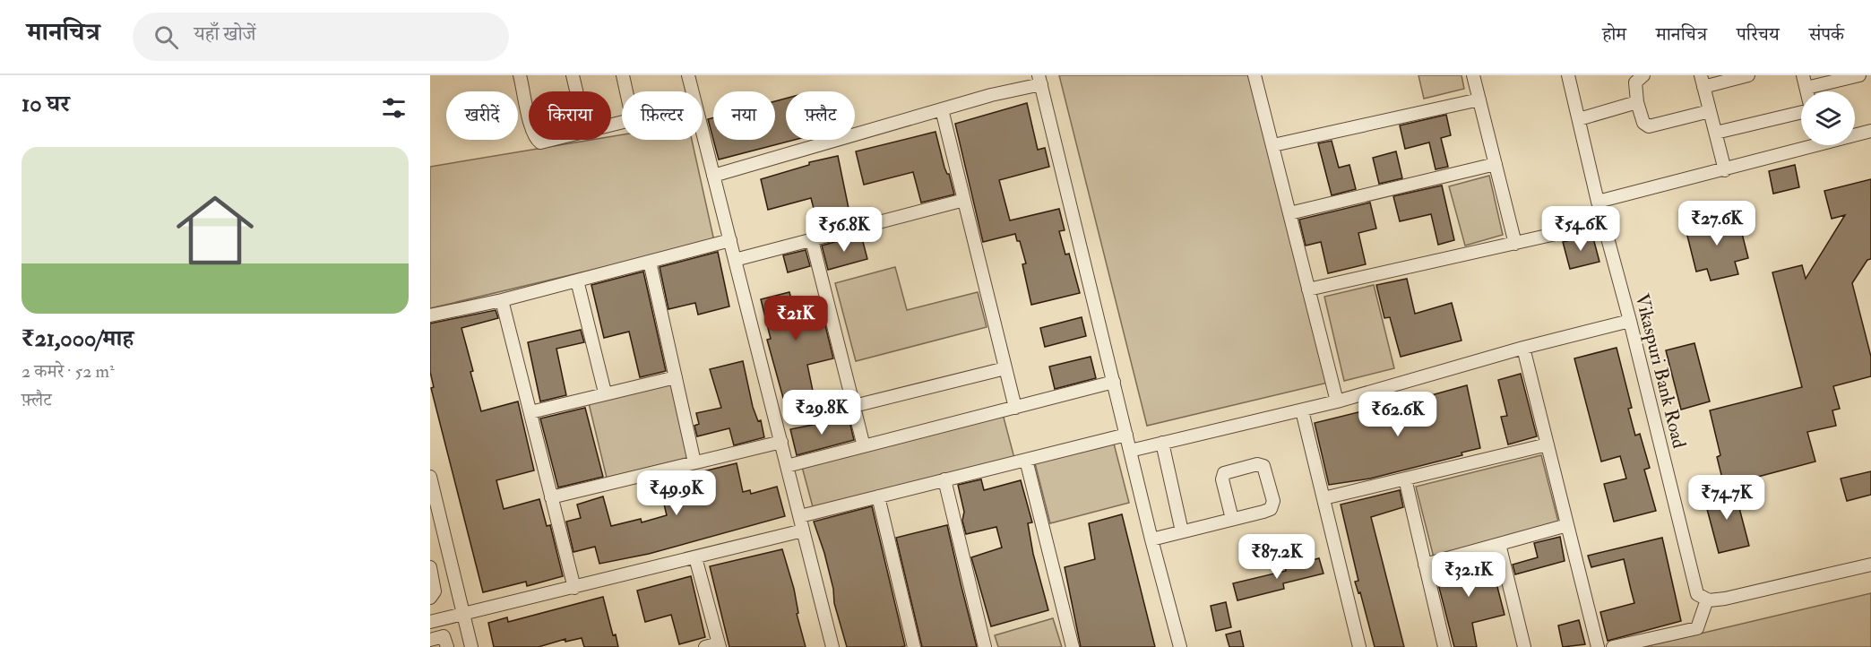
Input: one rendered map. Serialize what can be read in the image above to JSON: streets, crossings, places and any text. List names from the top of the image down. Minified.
{"streets":{"street":["Vikaspuri Bank Road"]},"page":{"header":"मानचित्र","search":"यहाँ खोजें","nav":["होम","मानचित्र","परिचय","संपर्क"],"heading":"10 घर","chip":["खरीदें","किराया","फ़िल्टर","नया","फ़्लैट"],"list":[{"name":"₹21,000/माह","note":"2 कमरे · 52 m² · फ़्लैट"}],"price":["₹27.6K","₹54.6K","₹56.8K","₹21K","₹29.8K","₹62.6K","₹49.9K","₹74.7K","₹87.2K","₹32.1K"]}}
